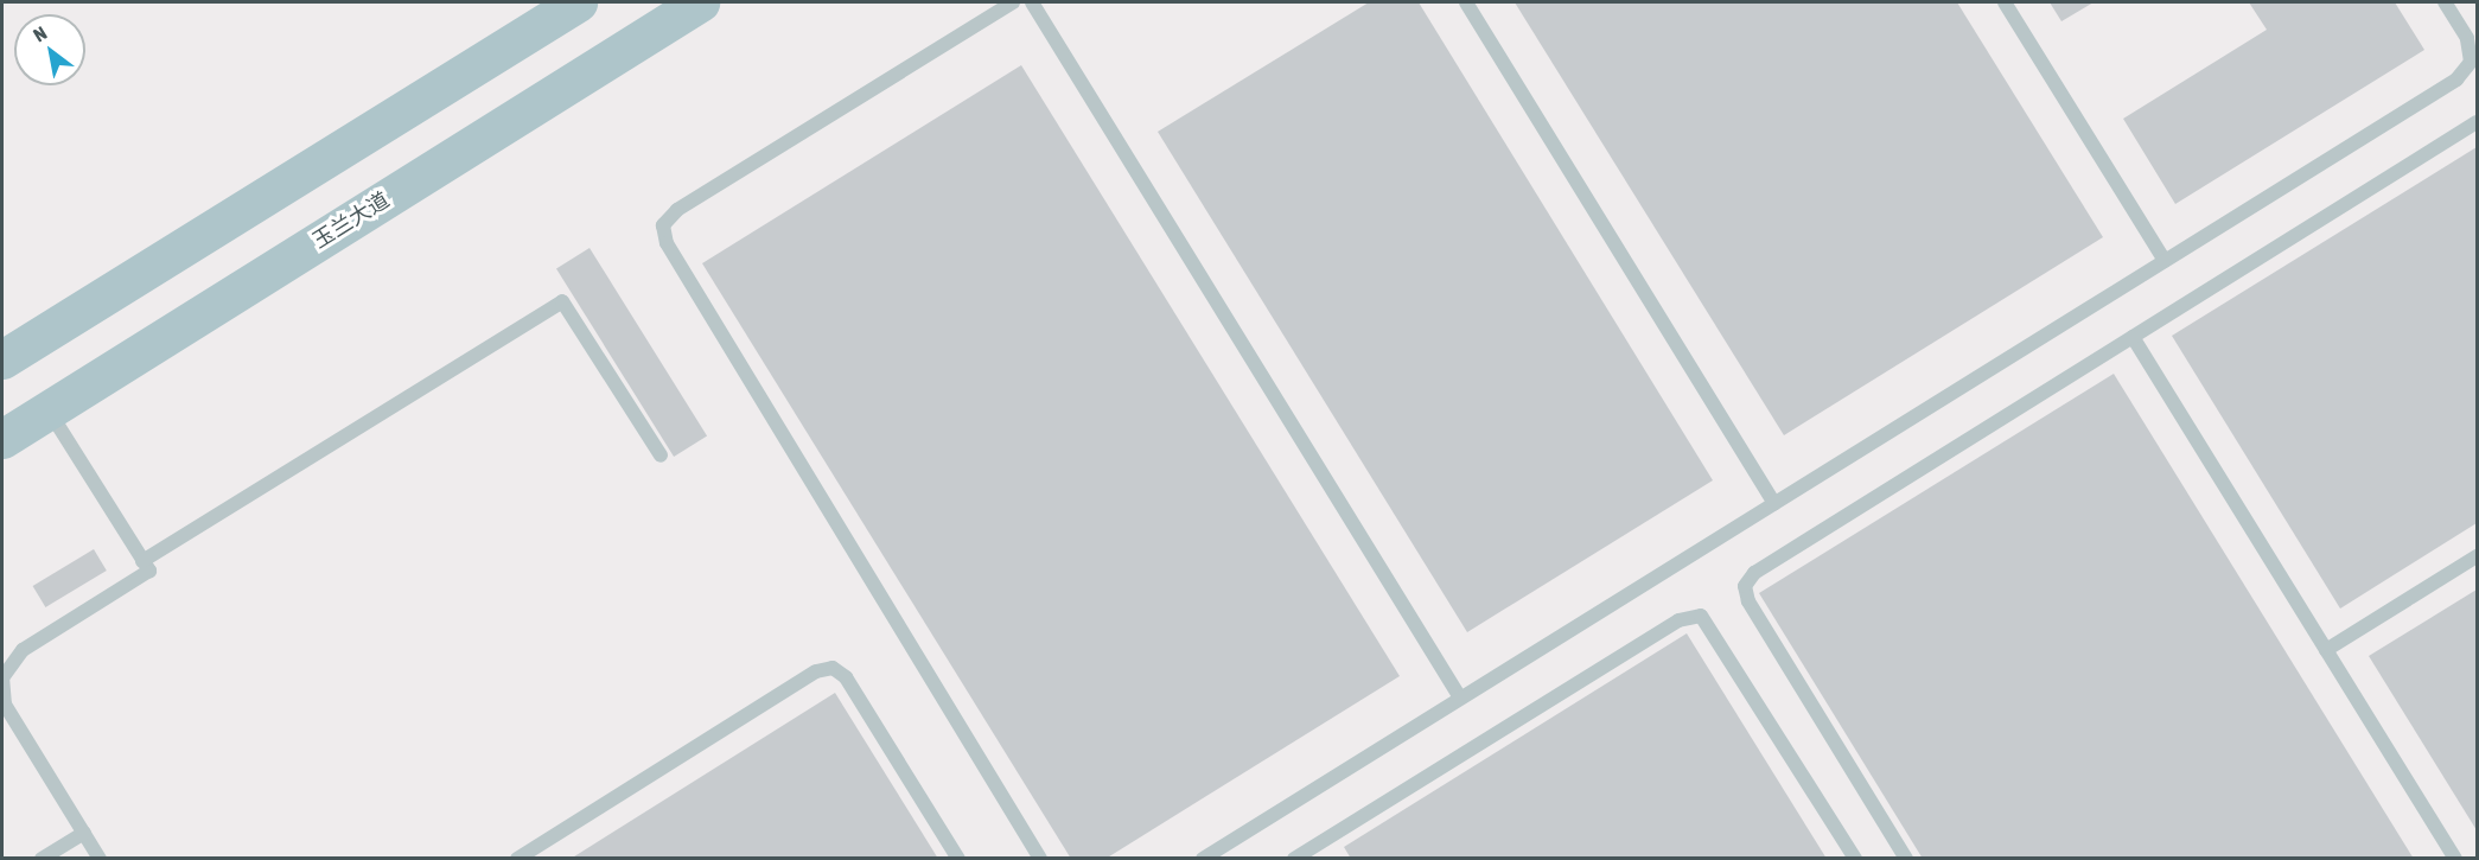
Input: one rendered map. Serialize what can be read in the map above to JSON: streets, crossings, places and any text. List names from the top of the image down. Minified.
{"streets":{"main road":["玉兰大道"]},"north":"top left"}
